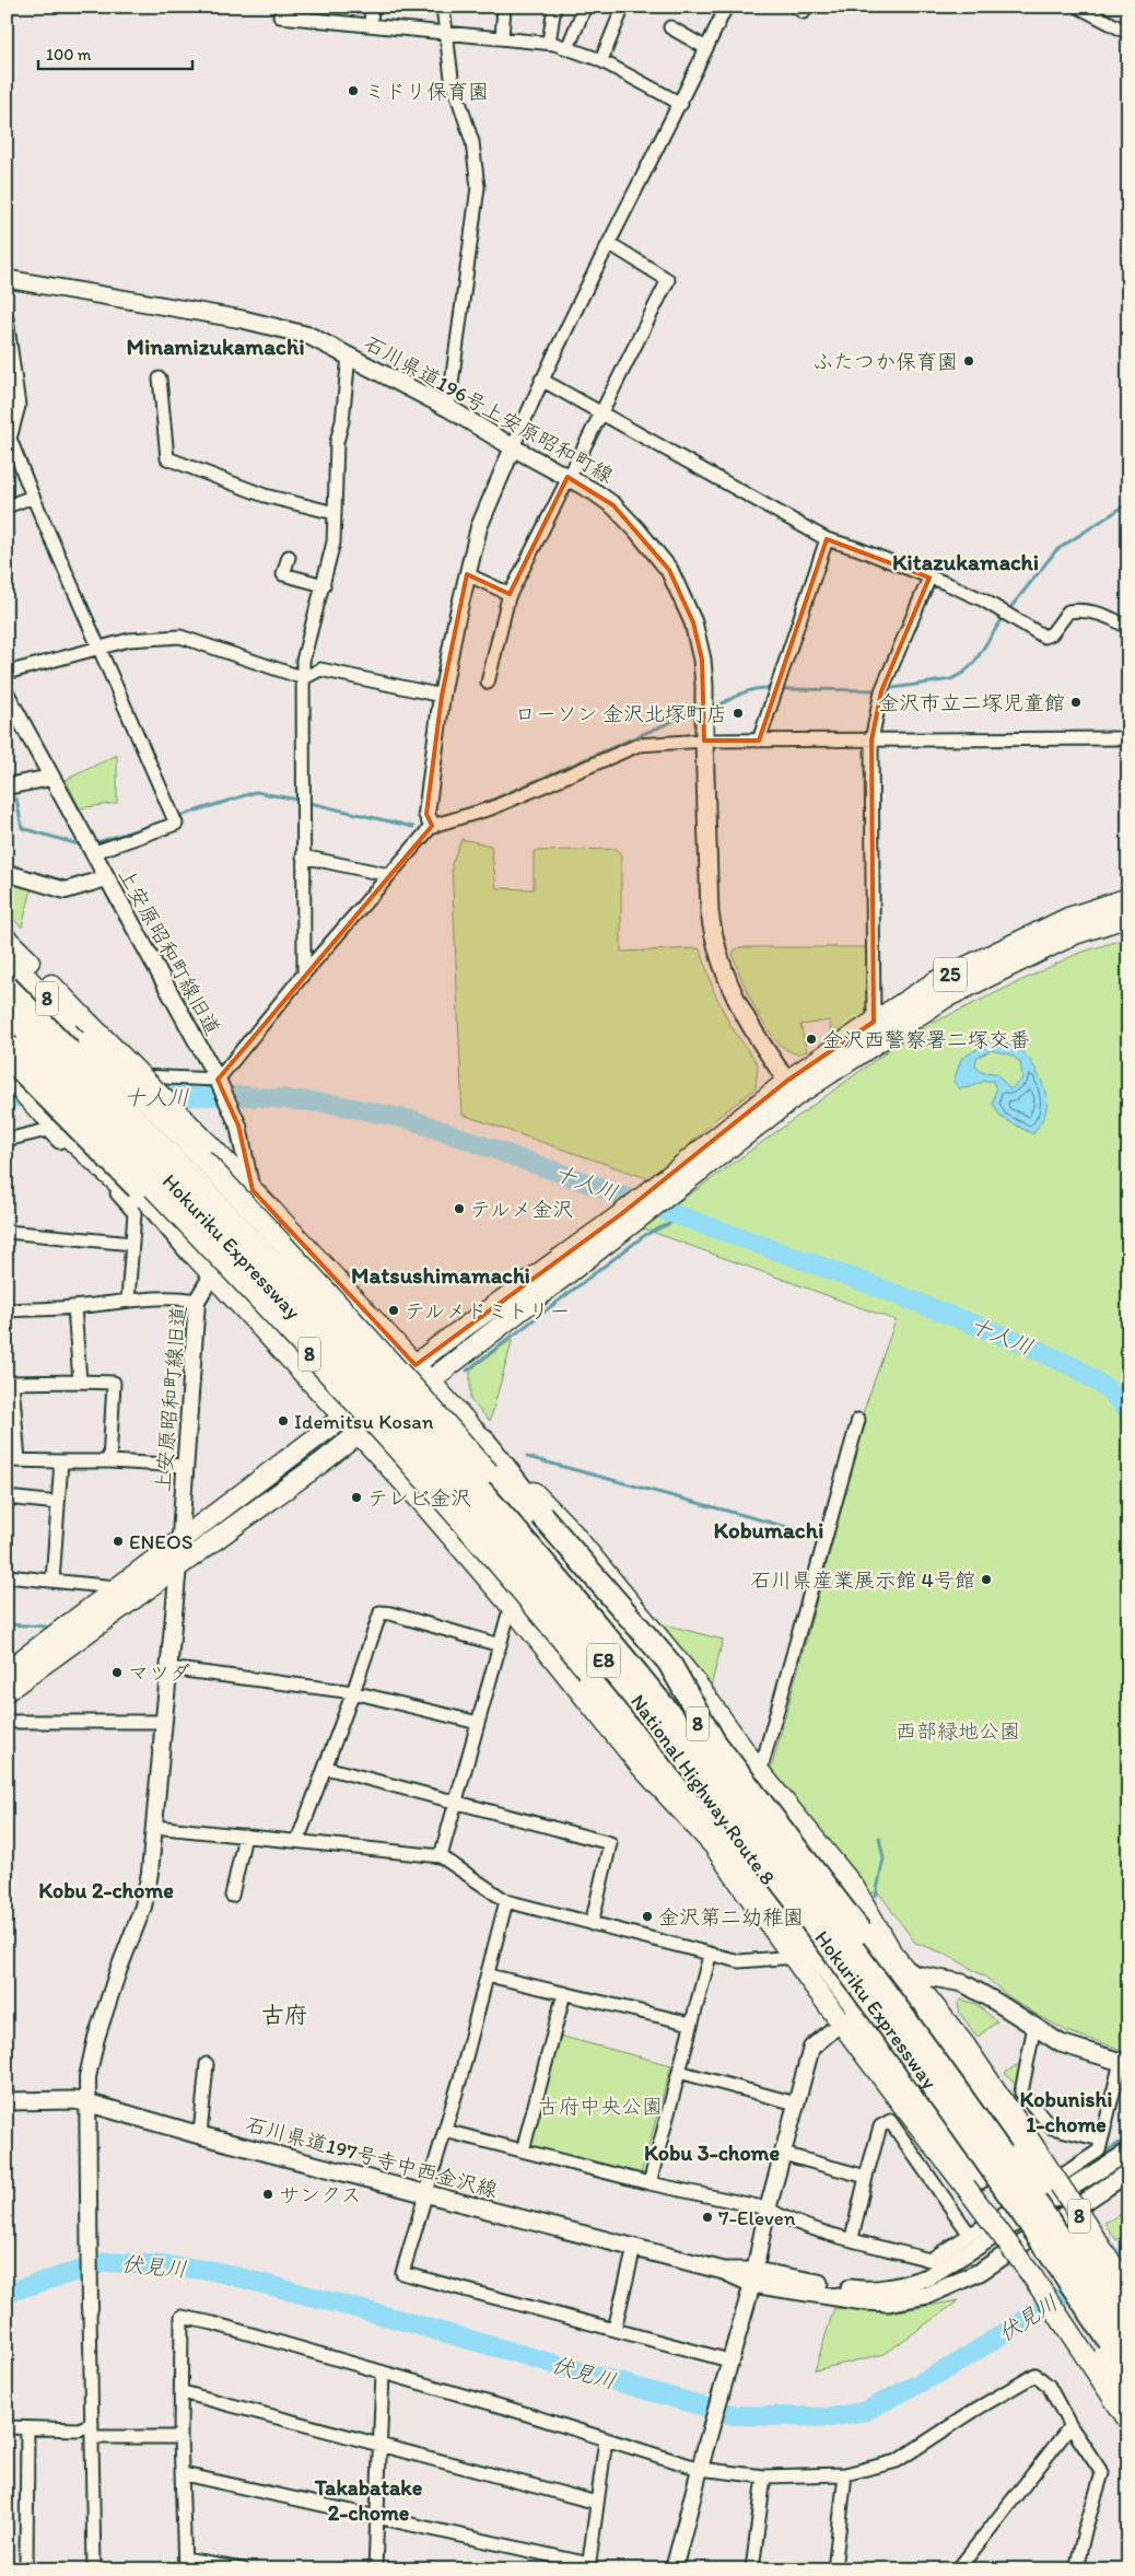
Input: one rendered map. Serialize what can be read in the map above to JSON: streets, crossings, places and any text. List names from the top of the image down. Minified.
{"streets":{"highway":["Hokuriku Expressway","E8"],"main road":["石川県道196号上安原昭和町線","25","8","National Highway Route 8","石川県道197号寺中西金沢線"],"street":["上安原昭和町線旧道"]},"crossings":[["石川県道196号上安原昭和町線","25"],["上安原昭和町線旧道","25"],["上安原昭和町線旧道","8"],["上安原昭和町線旧道","石川県道197号寺中西金沢線"],["25","8"],["8","National Highway Route 8"]],"districts":["Minamizukamachi","Kitazukamachi","Matsushimamachi","Kobumachi","Kobu 2-chome","古府","Kobunishi 1-chome","Kobu 3-chome","Takabatake 2-chome"],"water":["十人川","伏見川"],"parks":["西部緑地公園","古府中央公園"],"places":["ミドリ保育園","ふたつか保育園","金沢市立二塚児童館","ローソン 金沢北塚町店","金沢西警察署二塚交番","テルメ金沢","テルメドミトリー","Idemitsu Kosan","テレビ金沢","ENEOS","石川県産業展示館 4号館","マツダ","金沢第二幼稚園","サンクス","7-Eleven"],"scale_bar":"100 m"}
